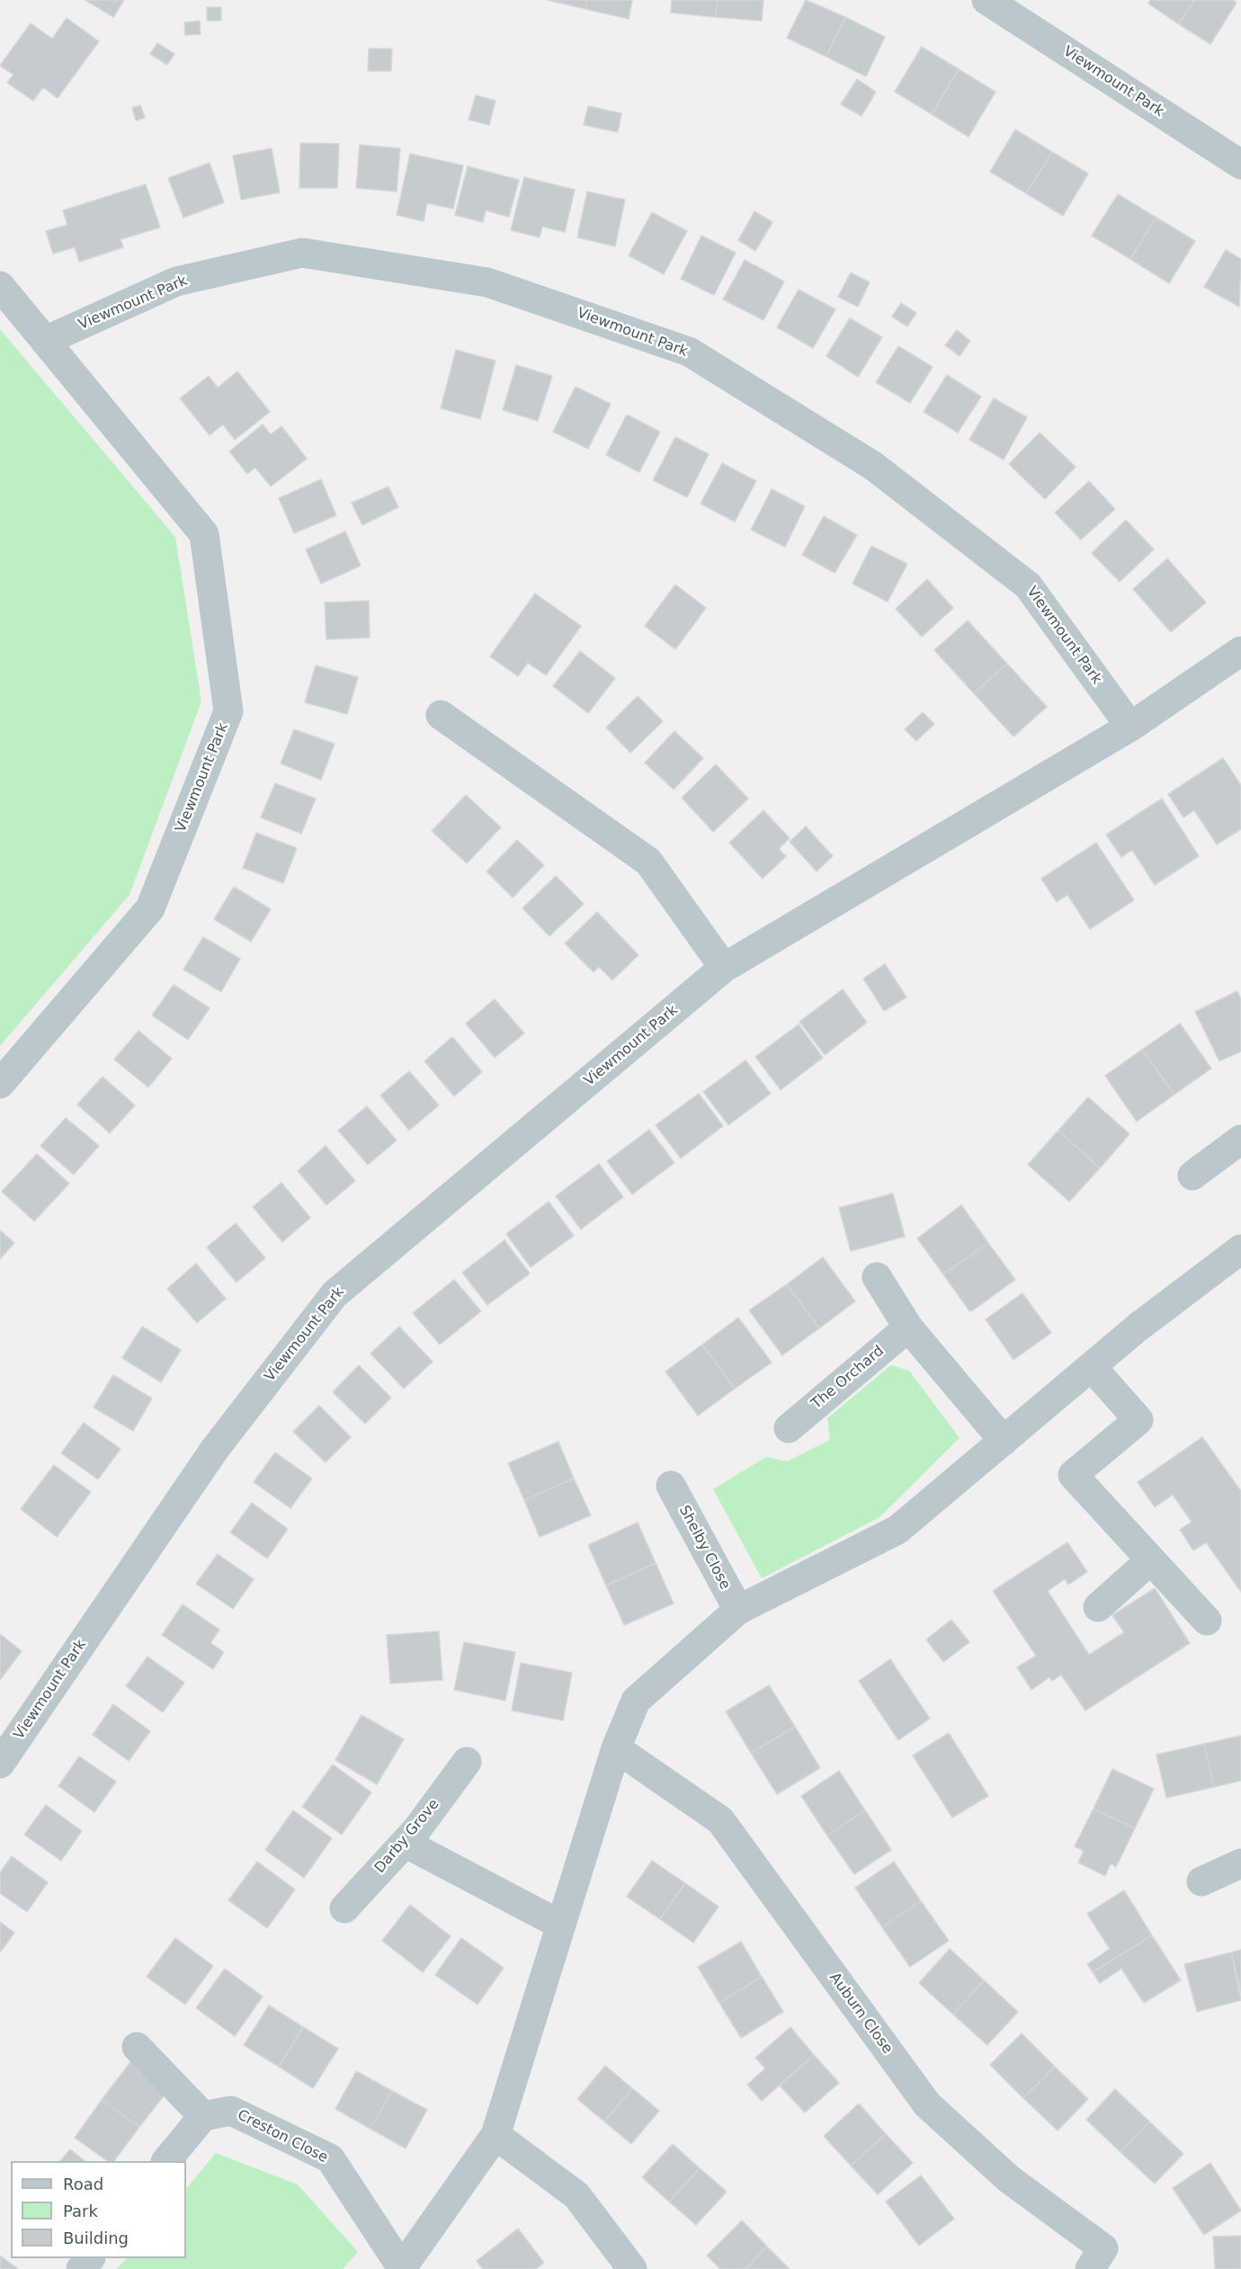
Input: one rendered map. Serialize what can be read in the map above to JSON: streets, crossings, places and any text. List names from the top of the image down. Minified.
{"streets":{"street":["Viewmount Park","The Orchard","Shelby Close","Darby Grove","Auburn Close","Creston Close"]},"legend":["Road","Park","Building"]}
